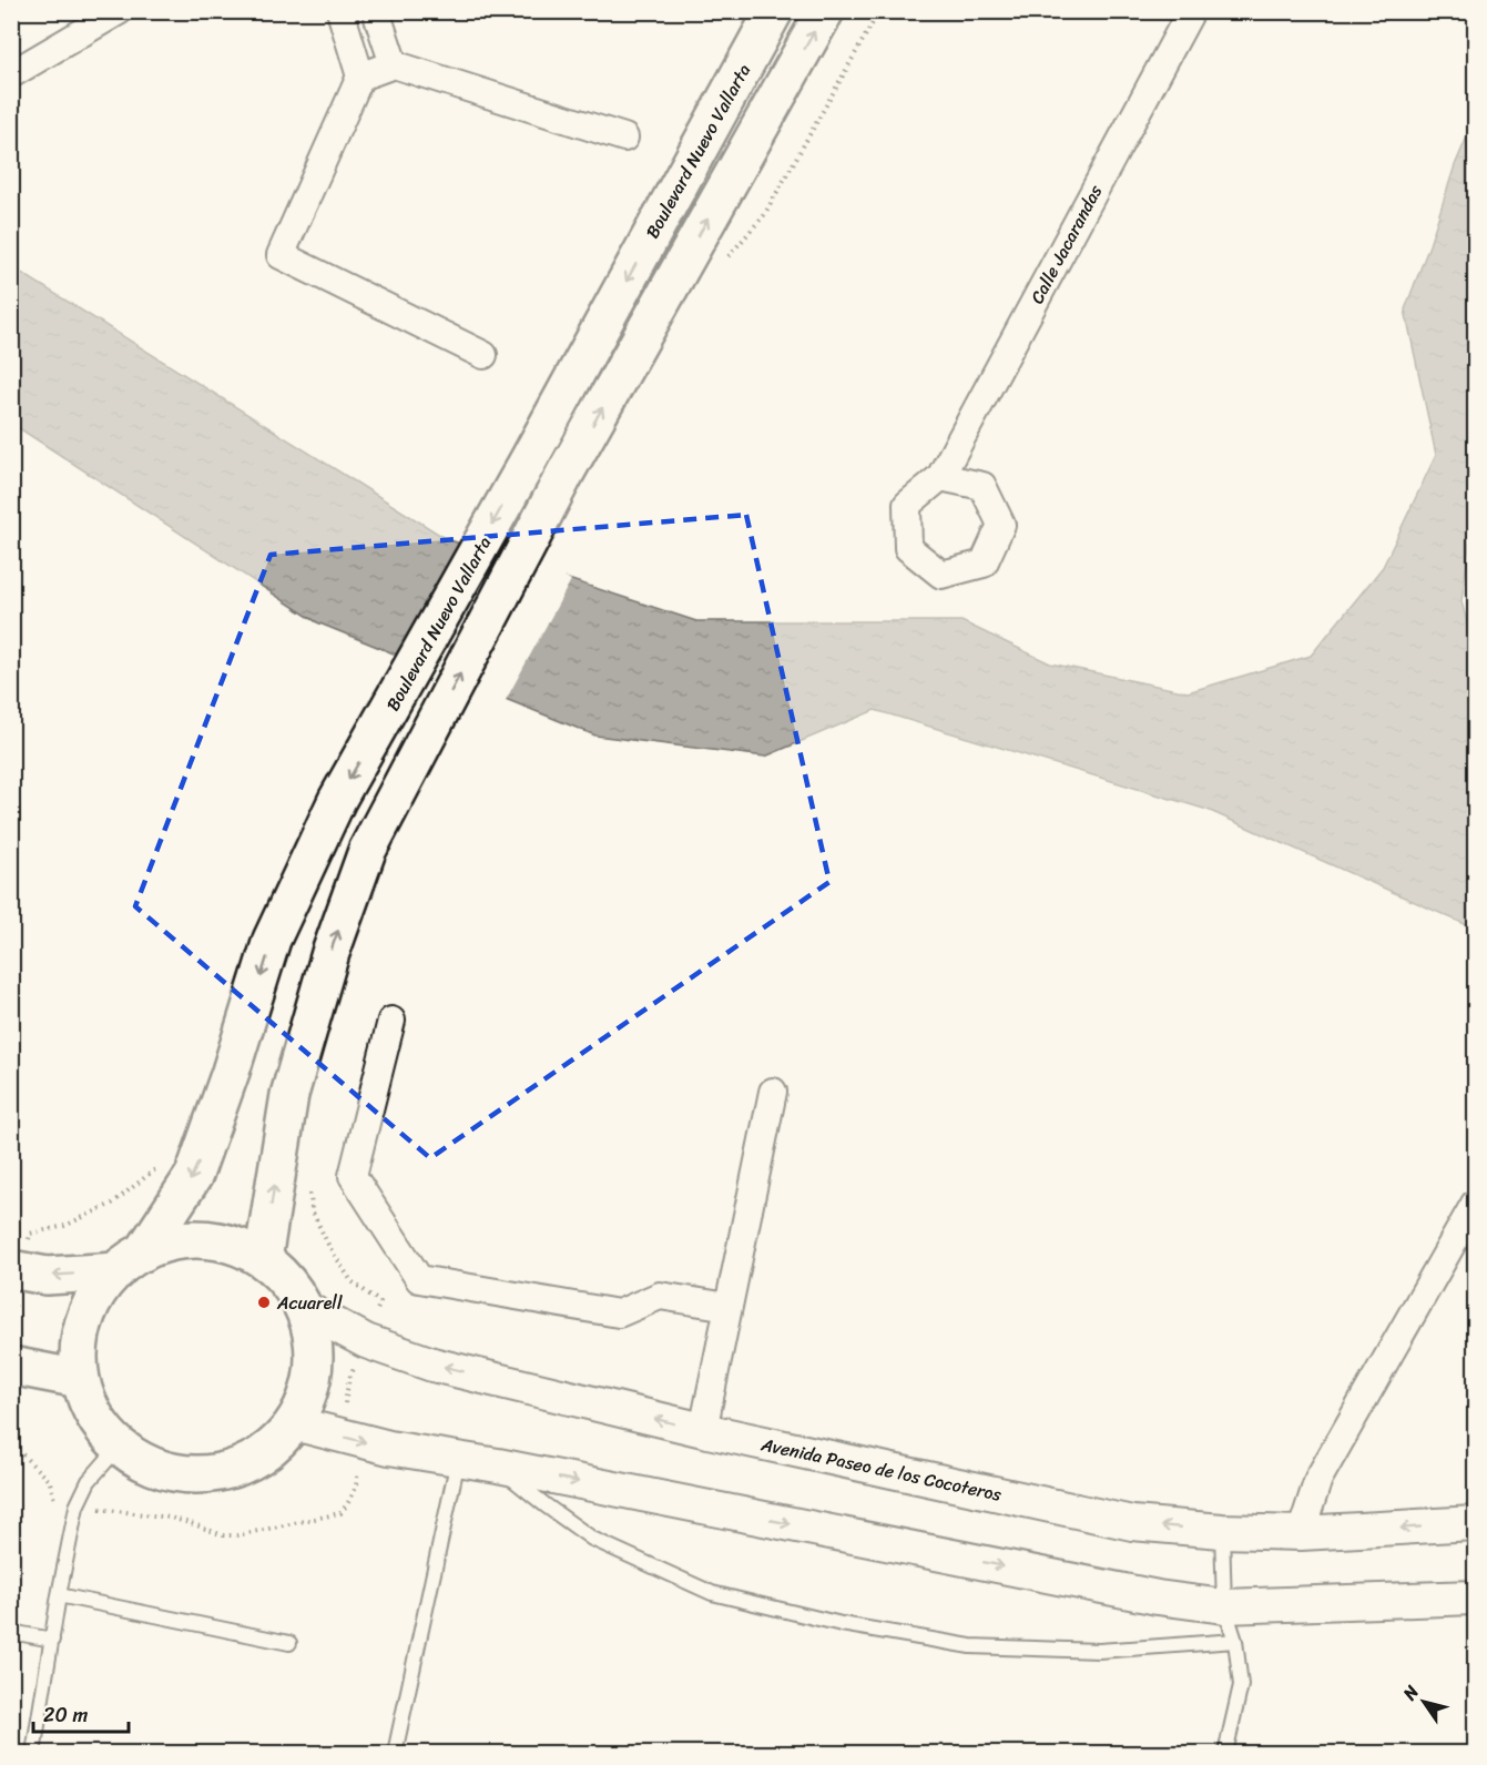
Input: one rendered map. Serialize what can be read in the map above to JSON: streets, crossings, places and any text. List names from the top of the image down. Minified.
{"streets":{"main road":["Boulevard Nuevo Vallarta","Avenida Paseo de los Cocoteros"],"street":["Calle Jacarandas"]},"crossings":[["Boulevard Nuevo Vallarta","Avenida Paseo de los Cocoteros"]],"one_way":["Avenida Paseo de los Cocoteros"],"places":["Acuarell"],"scale_bar":"20 m","north":"top left"}
